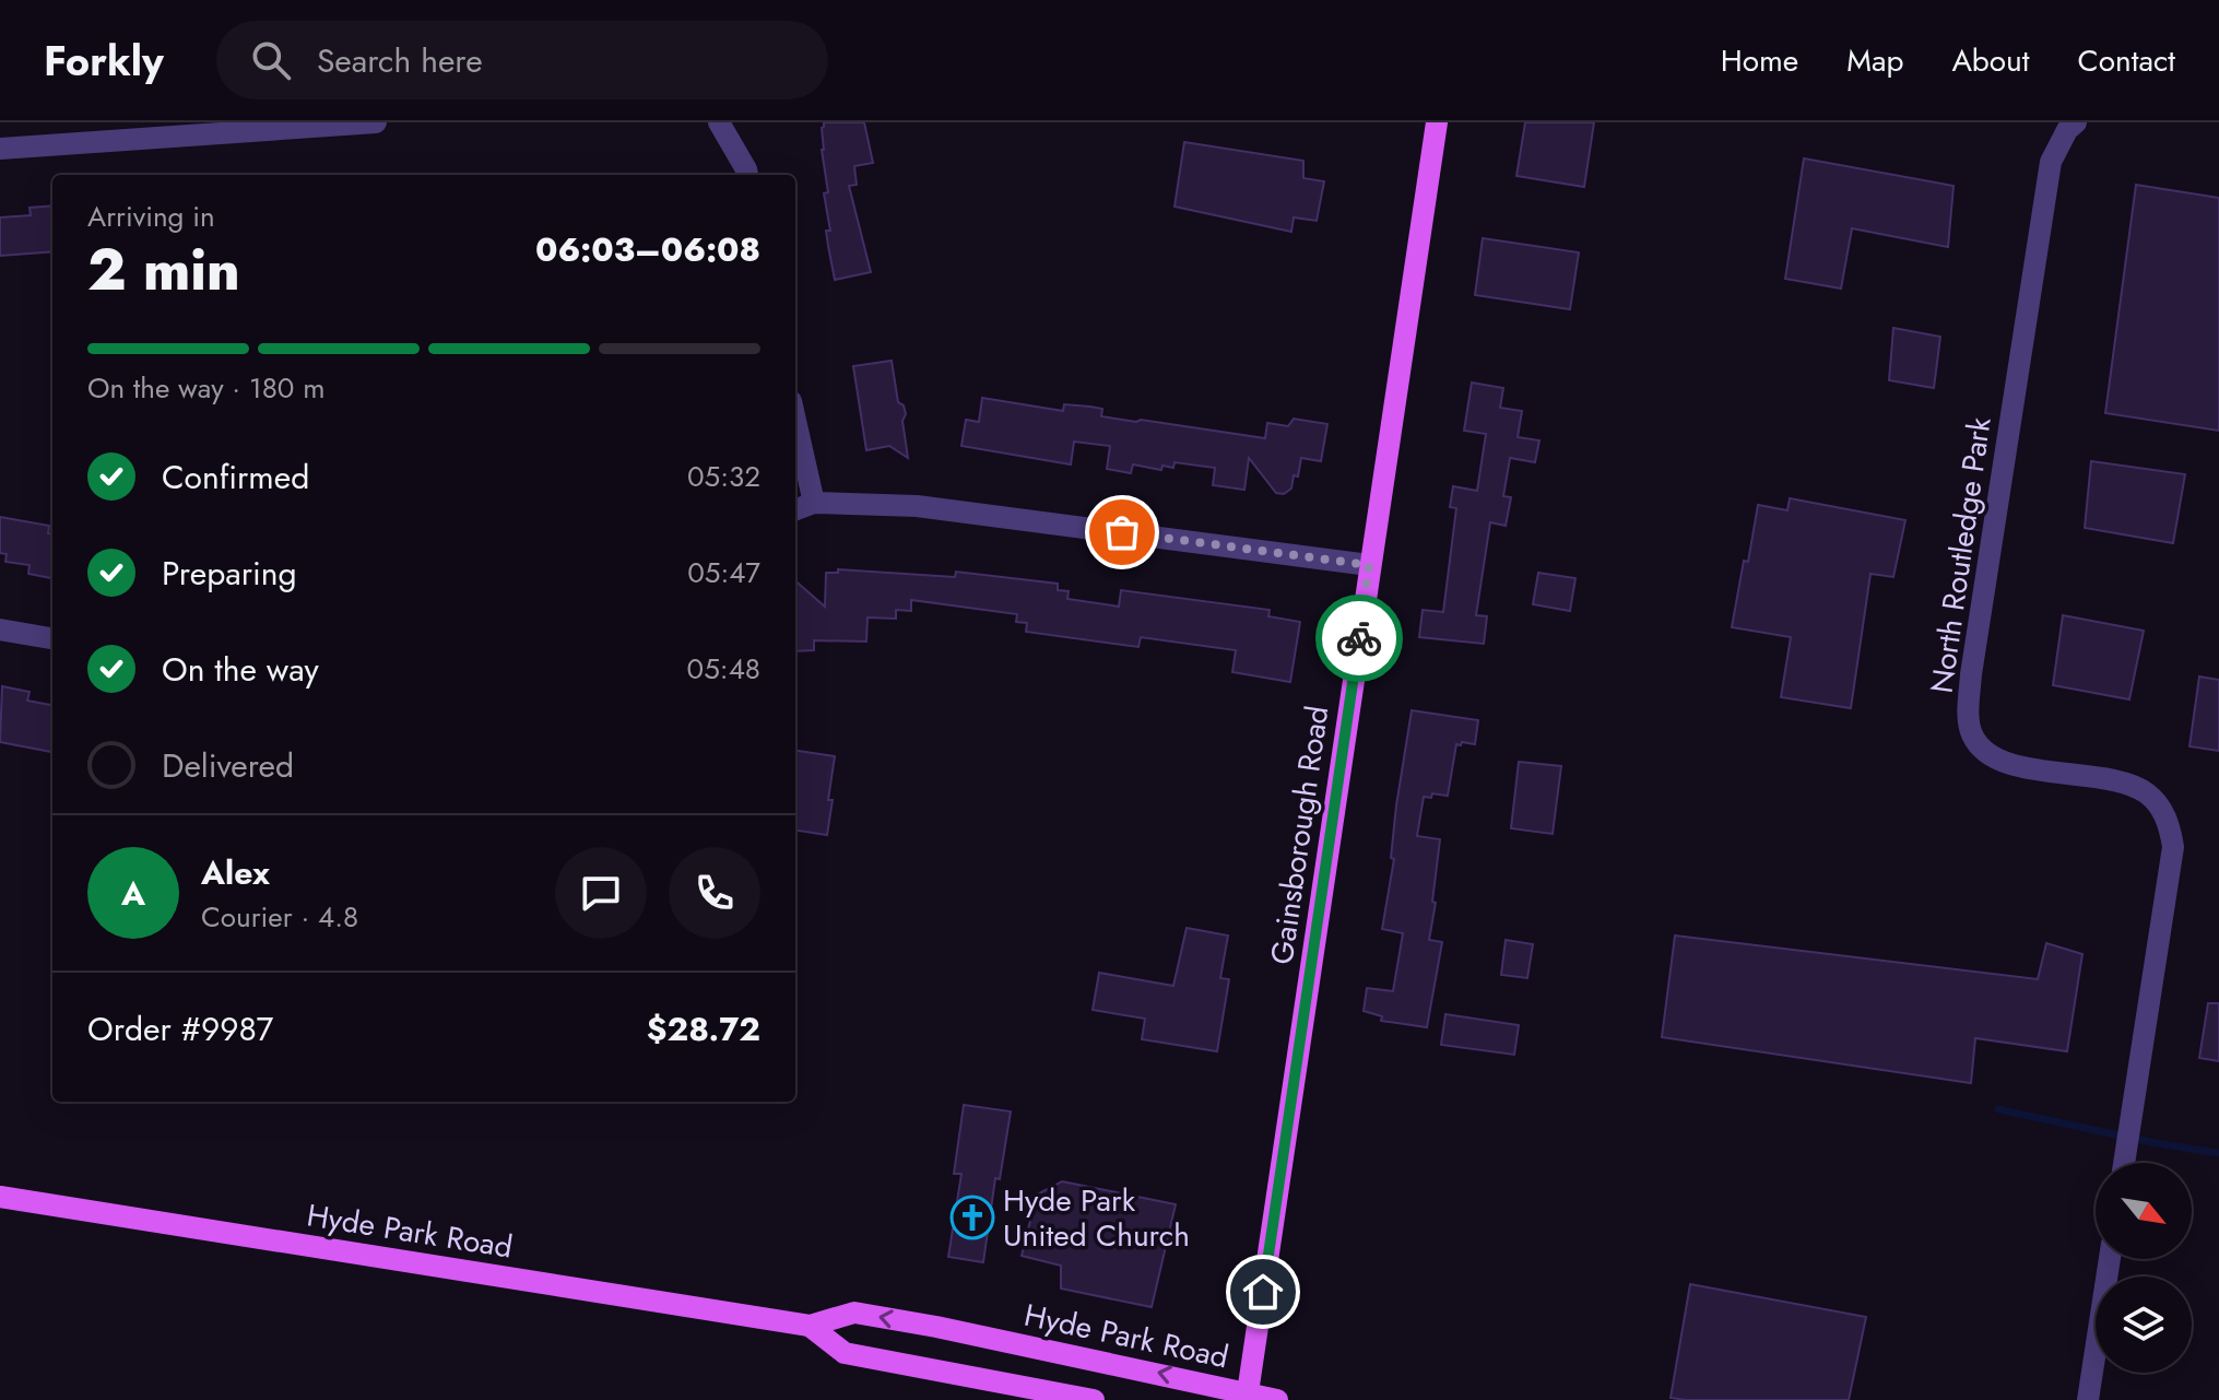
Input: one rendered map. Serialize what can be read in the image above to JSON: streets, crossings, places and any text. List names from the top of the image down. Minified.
{"streets":{"main road":["Gainsborough Road","Hyde Park Road"],"street":["North Routledge Park"]},"crossings":[["Gainsborough Road","Hyde Park Road"]],"places":{"church":["Hyde Park United Church"]},"north":"bottom right","page":{"header":"Forkly","search":"Search here","nav":["Home","Map","About","Contact"],"heading":["2 min","Arriving in","06:03–06:08"],"panel":["Alex","Courier · 4.8","Order #9987","$28.72"],"bar":"On the way · 180 m","list":[["Confirmed","05:32"],["Preparing","05:47"],["On the way","05:48"],"Delivered"],"round":"A"}}
